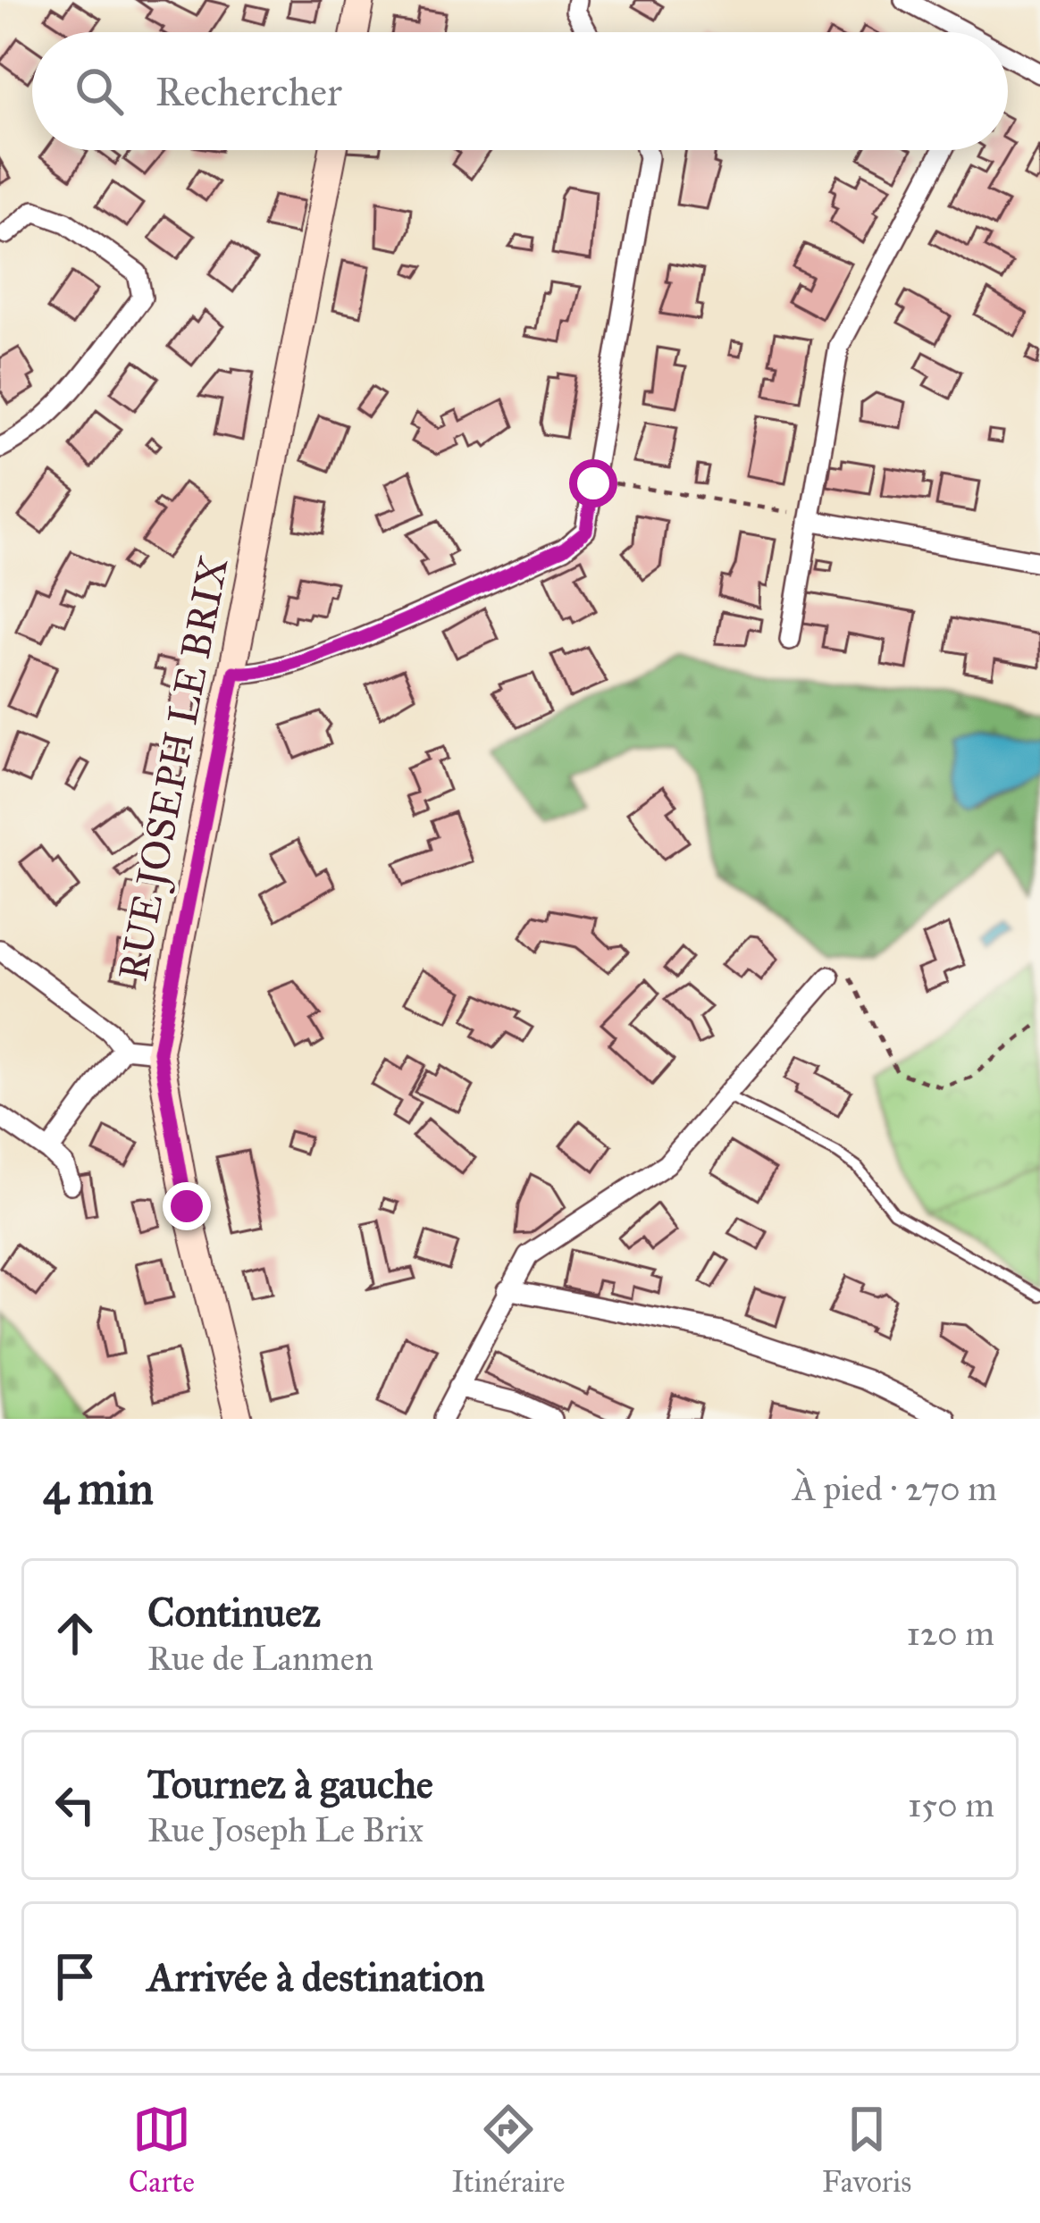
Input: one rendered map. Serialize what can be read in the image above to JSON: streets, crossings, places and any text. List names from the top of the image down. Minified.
{"streets":{"street":["RUE JOSEPH LE BRIX"]},"page":{"search":"Rechercher","heading":["4 min","À pied · 270 m"],"list":[["Continuez","Rue de Lanmen","120 m"],["Tournez à gauche","Rue Joseph Le Brix","150 m"],"Arrivée à destination"],"nav":["Carte","Itinéraire","Favoris"]}}
